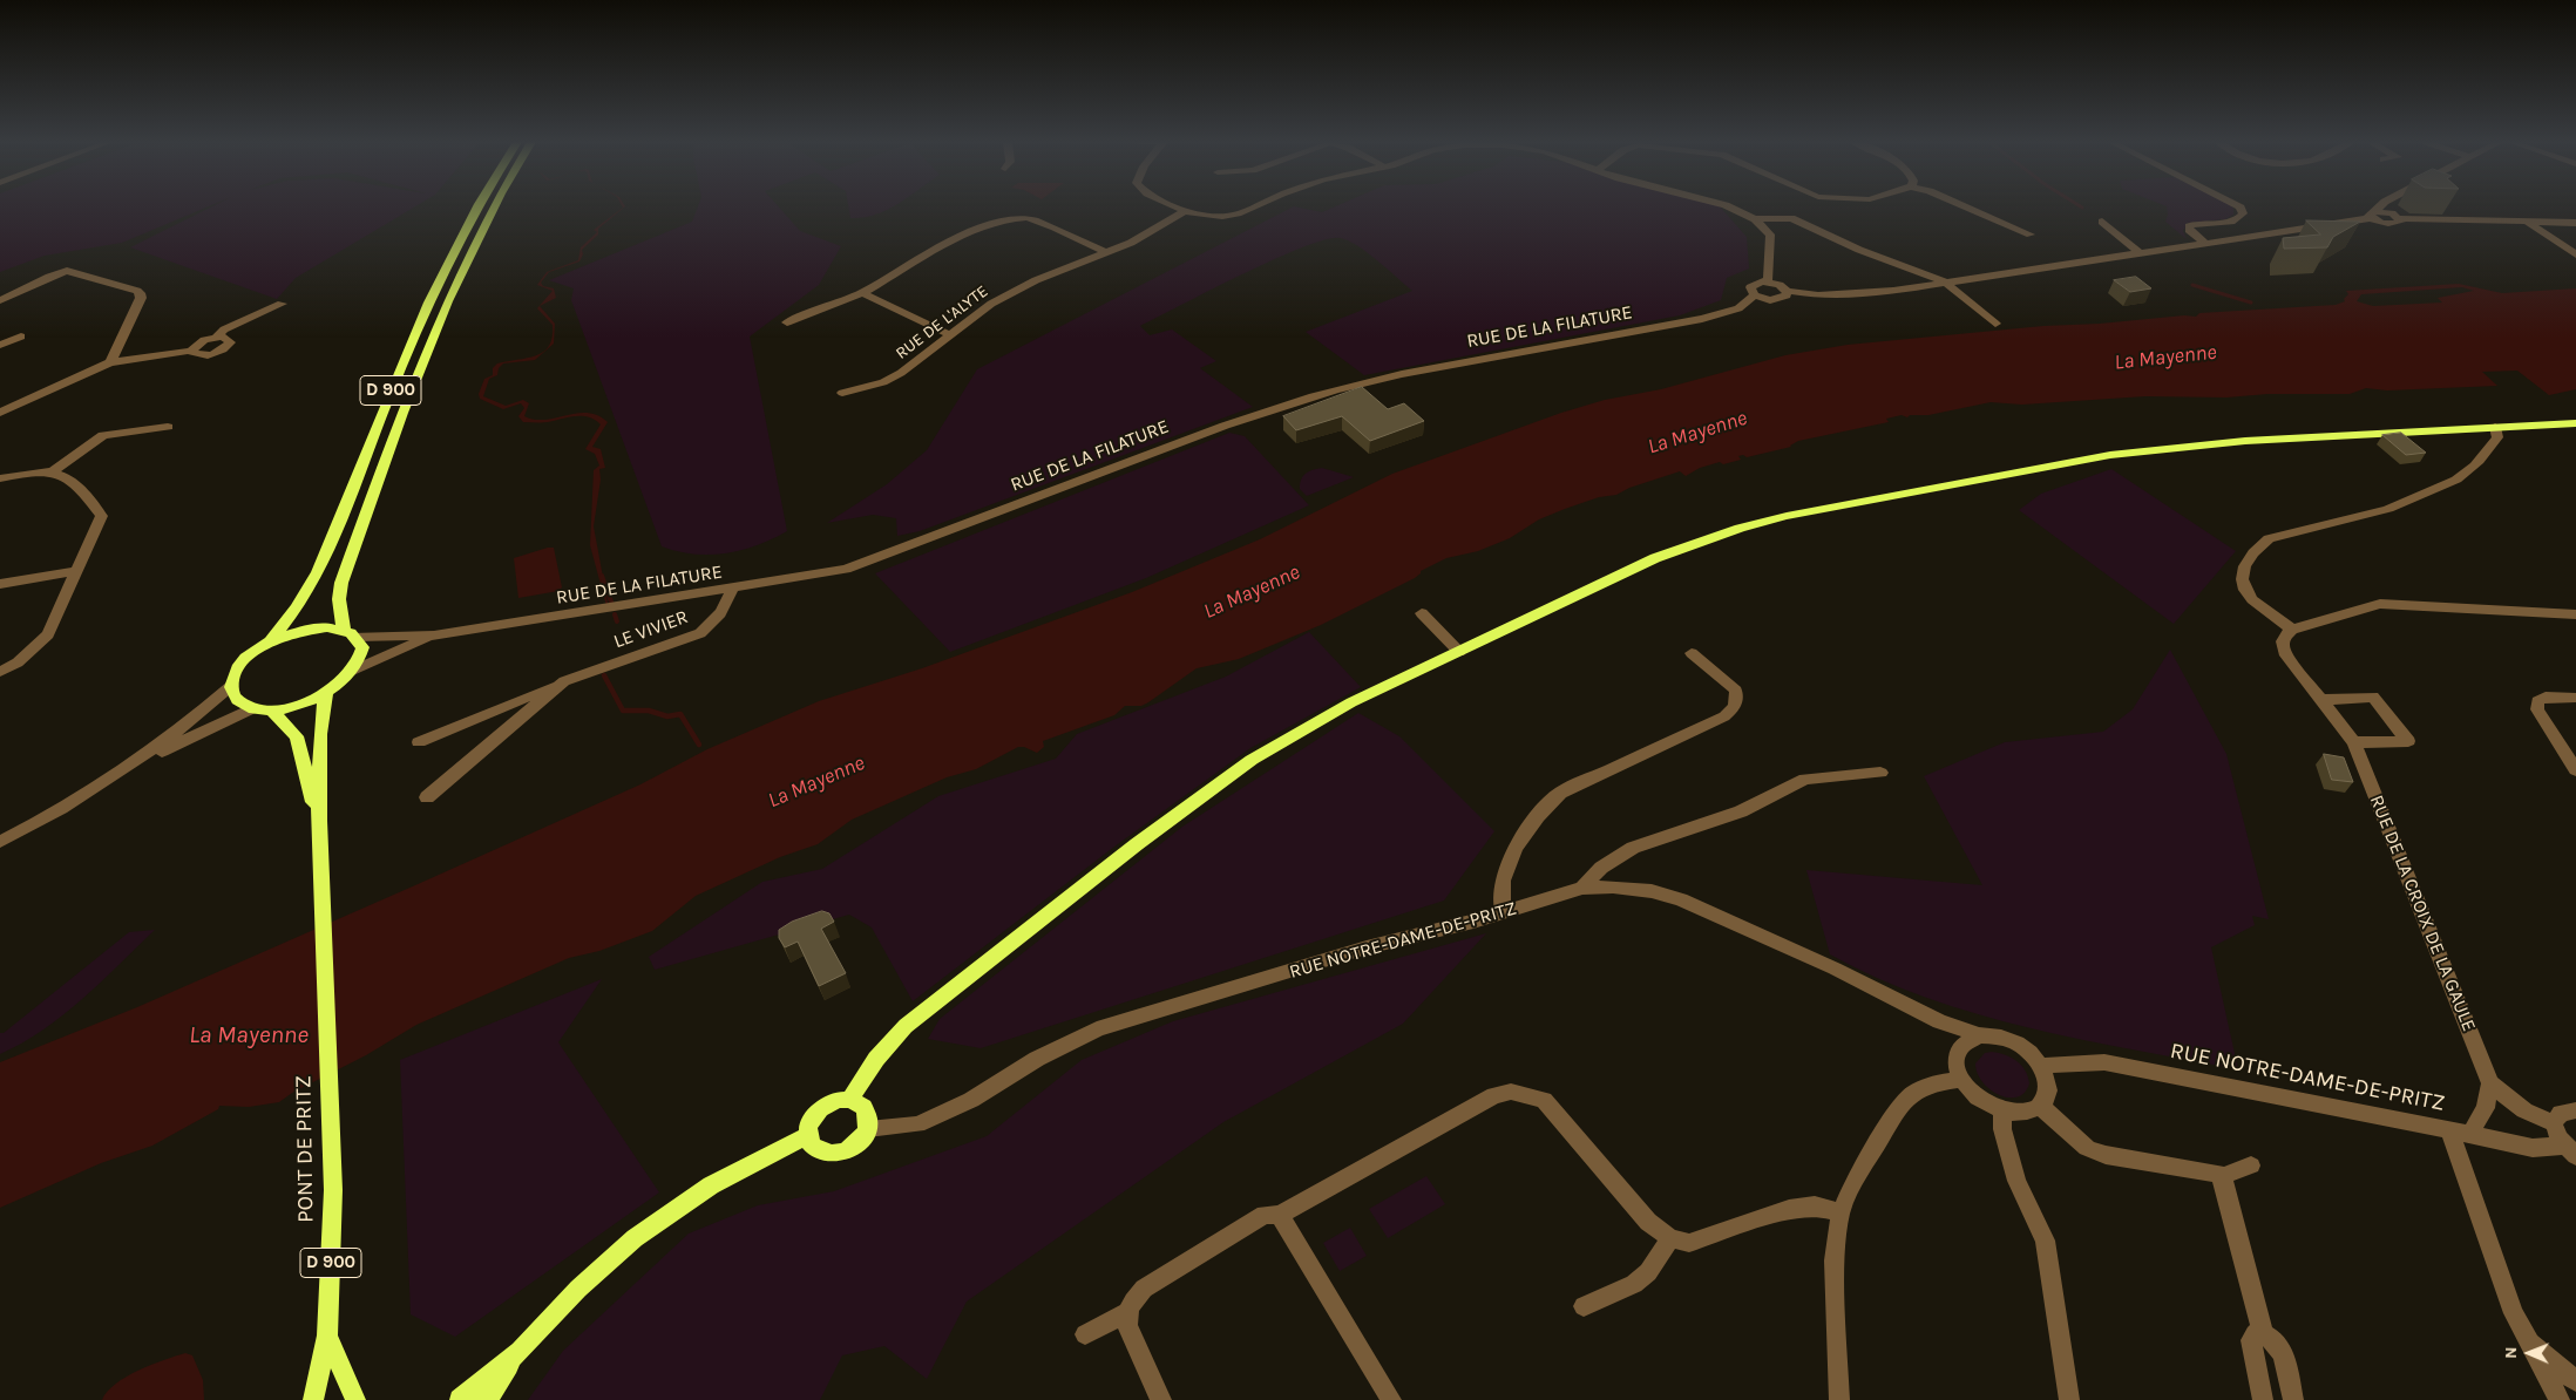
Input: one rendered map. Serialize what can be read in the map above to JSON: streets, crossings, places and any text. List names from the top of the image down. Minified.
{"streets":{"main road":["D 900","PONT DE PRITZ"],"street":["RUE DE L'ALYTE","RUE DE LA FILATURE","LE VIVIER","RUE DE LA CROIX DE LA GAULE","RUE NOTRE-DAME-DE-PRITZ"]},"crossings":[["RUE DE LA FILATURE","LE VIVIER"]],"water":["La Mayenne"],"north":"left"}
